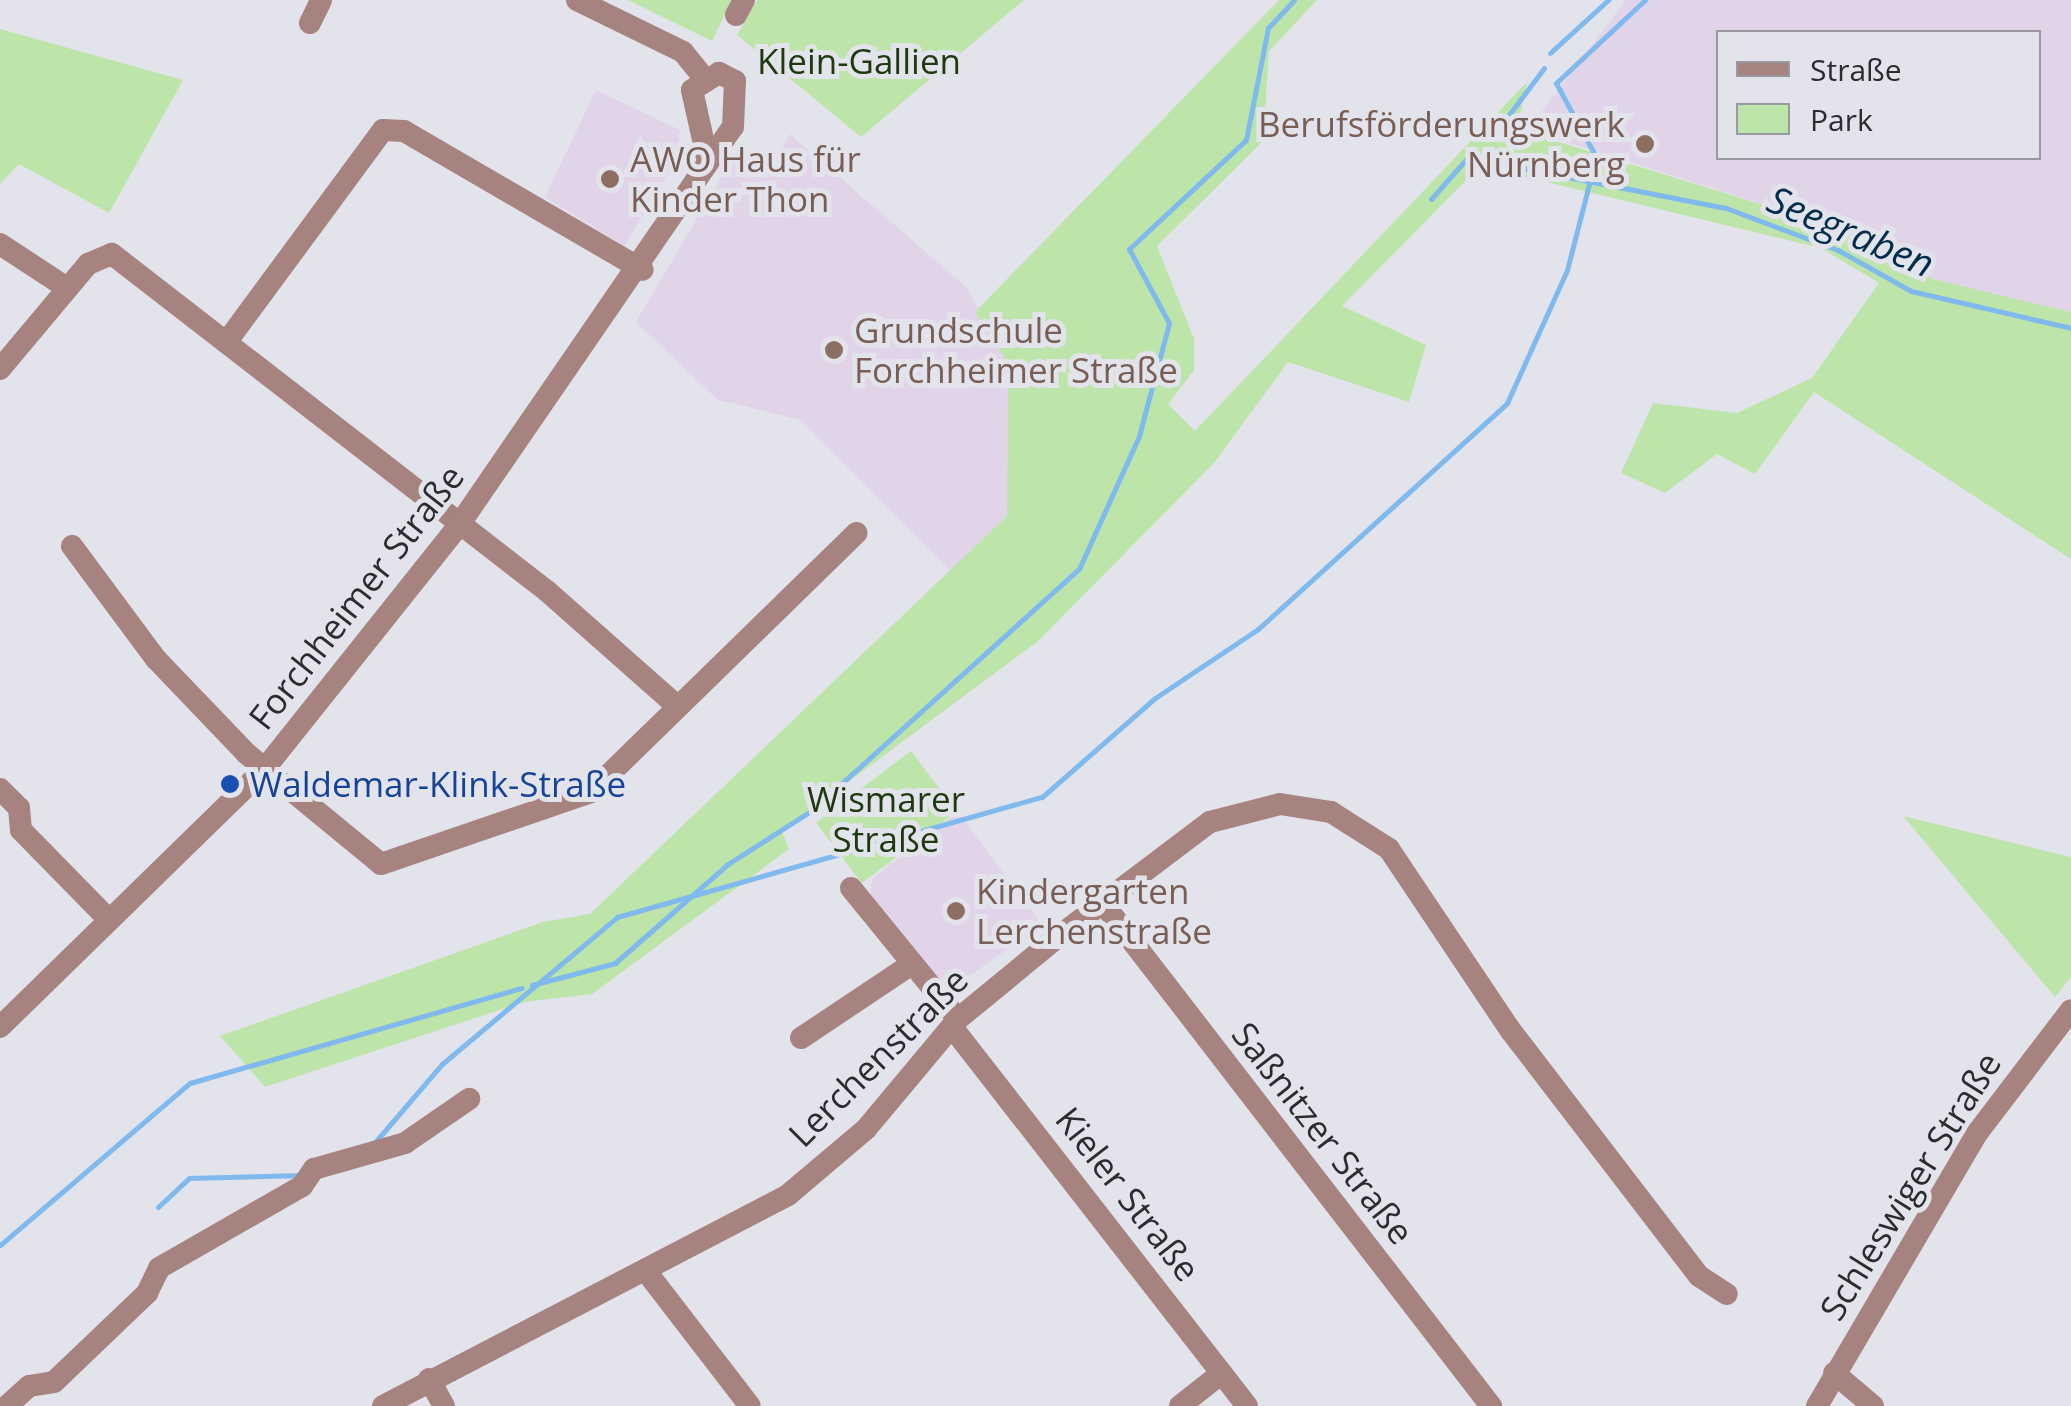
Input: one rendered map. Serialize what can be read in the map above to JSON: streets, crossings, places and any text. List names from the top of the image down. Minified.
{"streets":{"street":["Forchheimer Straße","Lerchenstraße","Saßnitzer Straße","Schleswiger Straße","Kieler Straße"]},"crossings":[["Lerchenstraße","Saßnitzer Straße"],["Lerchenstraße","Kieler Straße"]],"water":["Seegraben"],"parks":["Klein-Gallien","Wismarer Straße"],"places":["Berufsförderungswerk Nürnberg","AWO Haus für Kinder Thon","Grundschule Forchheimer Straße","Waldemar-Klink-Straße","Kindergarten Lerchenstraße"],"legend":["Straße","Park"]}
